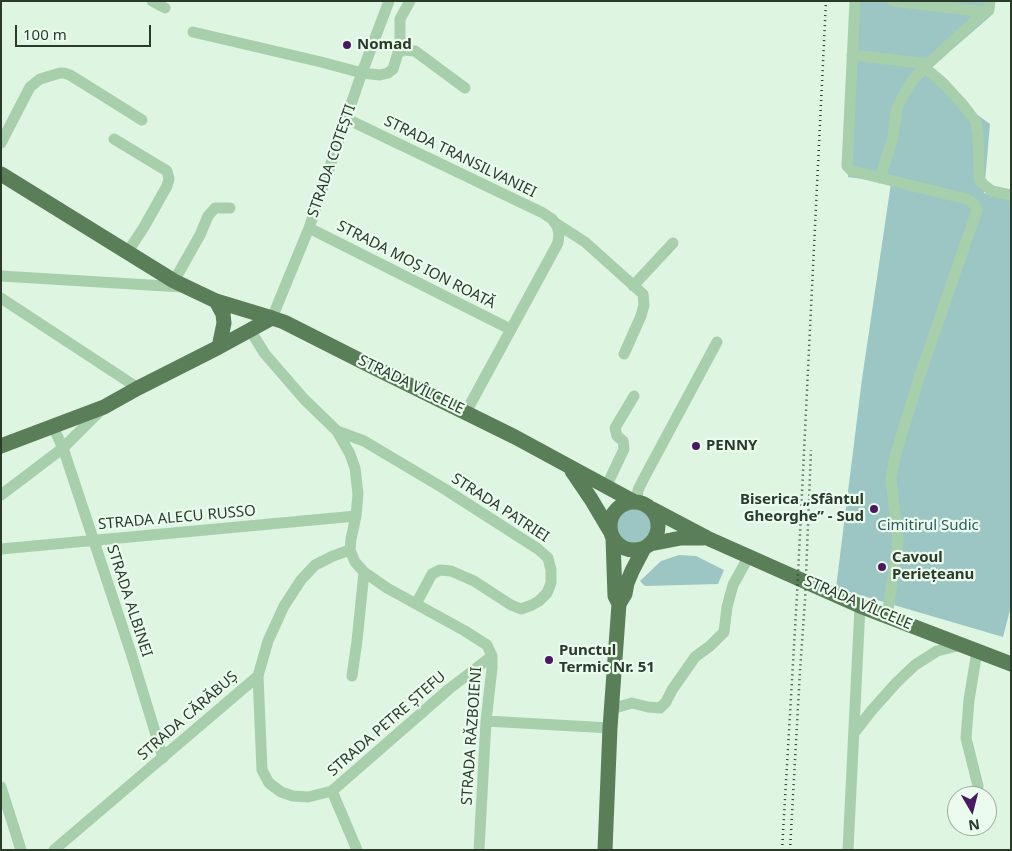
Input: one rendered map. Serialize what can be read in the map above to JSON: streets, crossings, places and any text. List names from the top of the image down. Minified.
{"streets":{"main road":["STRADA VÎLCELE"],"street":["STRADA TRANSILVANIEI","STRADA COTEȘTI","STRADA MOȘ ION ROATĂ","STRADA PATRIEI","STRADA ALECU RUSSO","STRADA ALBINEI","STRADA CĂRĂBUȘ","STRADA PETRE ȘTEFU","STRADA RĂZBOIENI"]},"crossings":[["STRADA TRANSILVANIEI","STRADA COTEȘTI"],["STRADA COTEȘTI","STRADA MOȘ ION ROATĂ"],["STRADA COTEȘTI","STRADA VÎLCELE"],["STRADA PATRIEI","STRADA RĂZBOIENI"],["STRADA ALECU RUSSO","STRADA ALBINEI"],["STRADA ALBINEI","STRADA CĂRĂBUȘ"],["STRADA CĂRĂBUȘ","STRADA PETRE ȘTEFU"],["STRADA PETRE ȘTEFU","STRADA RĂZBOIENI"]],"parks":["Cimitirul Sudic"],"places":["Nomad","PENNY","Biserica „Sfântul Gheorghe” - Sud","Cavoul Periețeanu","Punctul Termic Nr. 51"],"scale_bar":"100 m","north":"bottom"}
